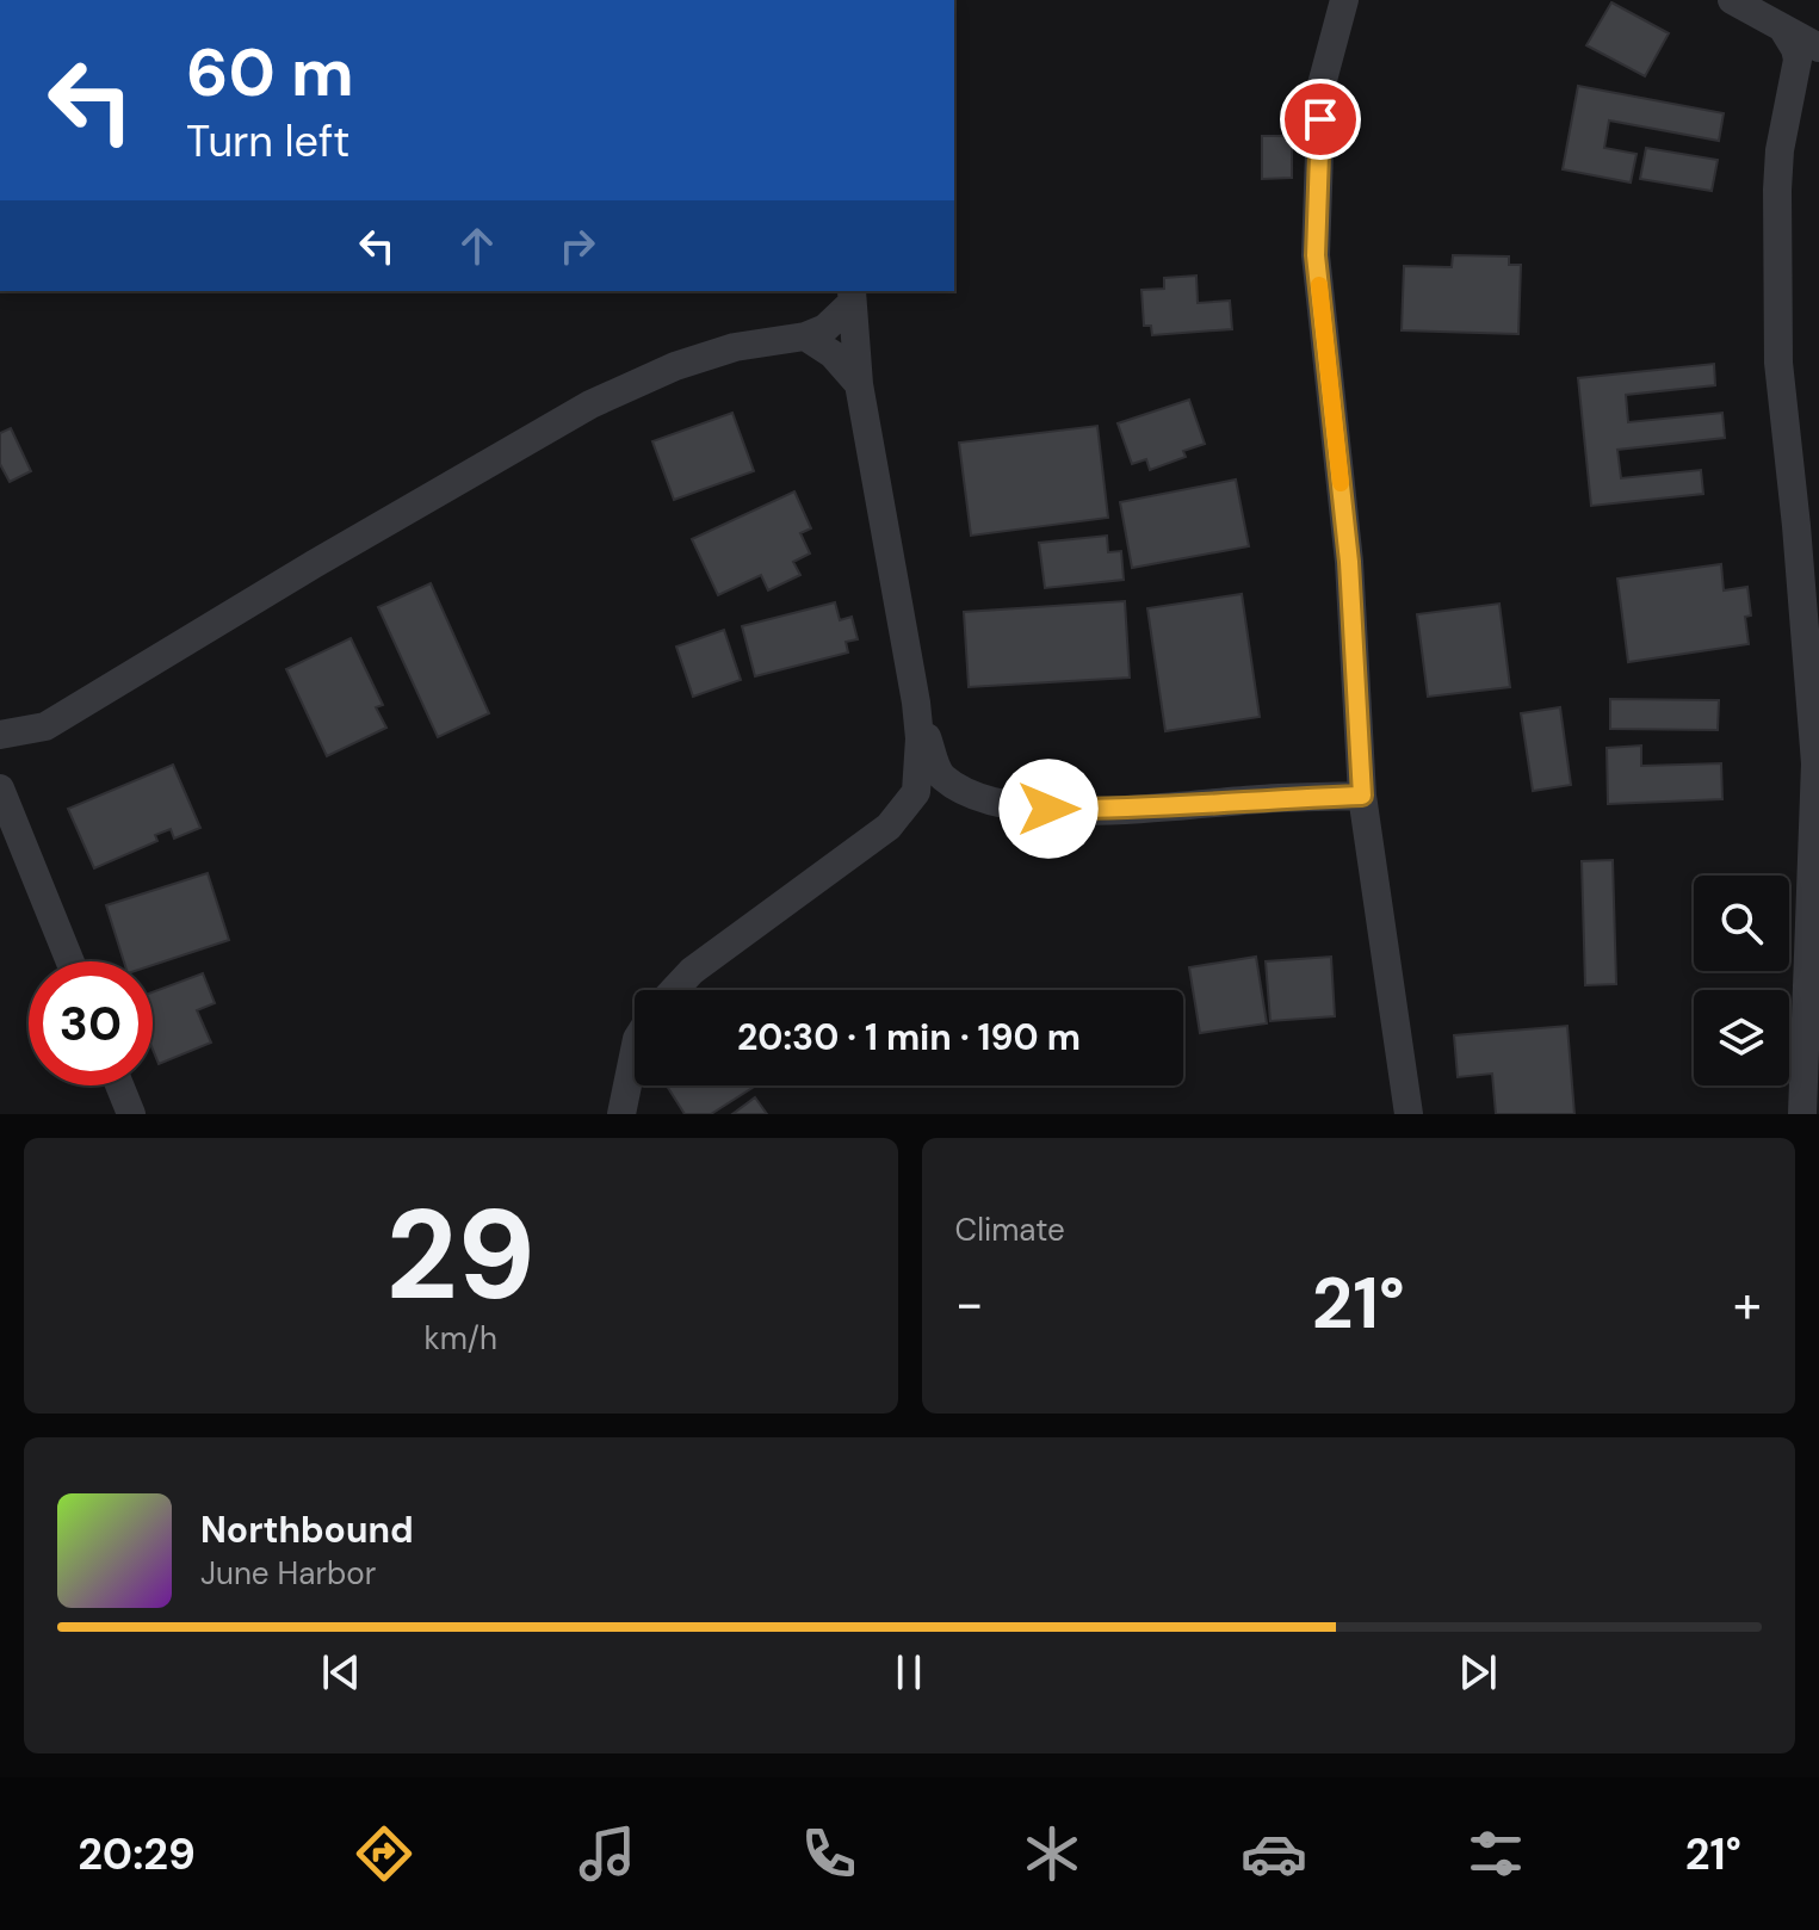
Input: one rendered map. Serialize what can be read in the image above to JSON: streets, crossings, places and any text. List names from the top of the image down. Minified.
{"page":{"turn":["60 m","Turn left"],"limit":"30","trip":"20:30 · 1 min · 190 m","tile":[["29","km/h"],"Climate"],"heat":["−","21°","+"],"song":["Northbound","June Harbor"],"tabs":["20:29","21°"]}}
